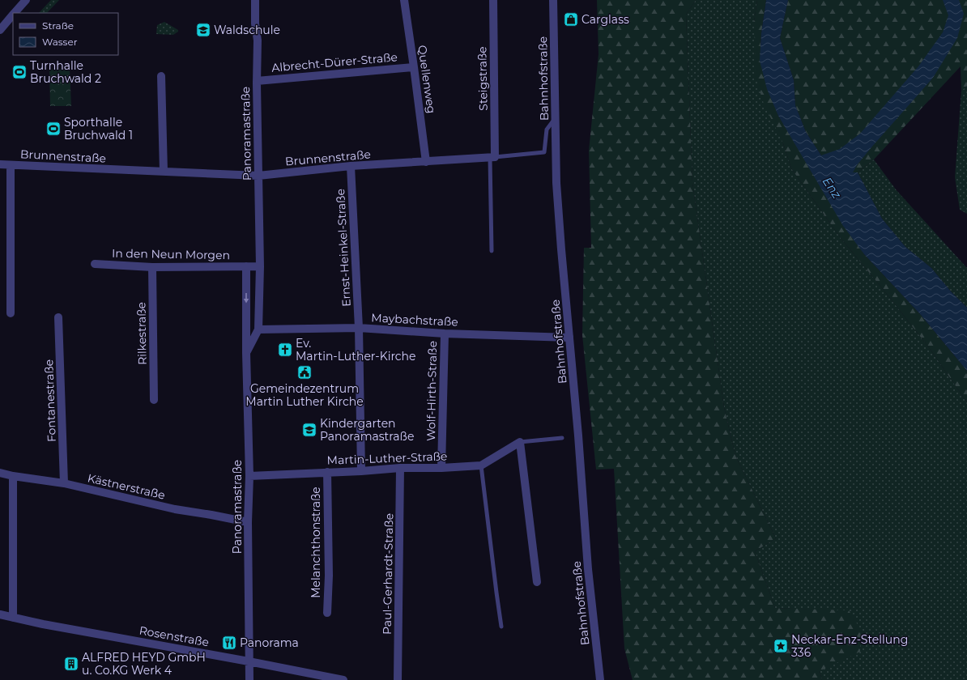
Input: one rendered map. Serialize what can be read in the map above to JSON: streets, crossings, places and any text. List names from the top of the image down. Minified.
{"streets":{"street":["Albrecht-Dürer-Straße","Steigstraße","Bahnhofstraße","Quellenweg","Panoramastraße","Brunnenstraße","Ernst-Heinkel-Straße","In den Neun Morgen","Maybachstraße","Rilkestraße","Wolf-Hirth-Straße","Fontanestraße","Martin-Luther-Straße","Kästnerstraße","Melanchthonstraße","Paul-Gerhardt-Straße","Rosenstraße"]},"crossings":[["Albrecht-Dürer-Straße","Quellenweg"],["Albrecht-Dürer-Straße","Panoramastraße"],["Steigstraße","Brunnenstraße"],["Bahnhofstraße","Maybachstraße"],["Quellenweg","Brunnenstraße"],["Panoramastraße","Brunnenstraße"],["Panoramastraße","In den Neun Morgen"],["Panoramastraße","Maybachstraße"],["Panoramastraße","Martin-Luther-Straße"],["Panoramastraße","Kästnerstraße"],["Panoramastraße","Rosenstraße"],["Brunnenstraße","Ernst-Heinkel-Straße"],["Ernst-Heinkel-Straße","Maybachstraße"],["Ernst-Heinkel-Straße","Martin-Luther-Straße"],["In den Neun Morgen","Rilkestraße"],["Maybachstraße","Wolf-Hirth-Straße"],["Wolf-Hirth-Straße","Martin-Luther-Straße"],["Fontanestraße","Kästnerstraße"],["Martin-Luther-Straße","Melanchthonstraße"],["Martin-Luther-Straße","Paul-Gerhardt-Straße"]],"water":["Enz"],"places":{"shop":["Carglass"],"school or university":["Waldschule","Kindergarten Panoramastraße"],"sports":["Turnhalle Bruchwald 2","Sporthalle Bruchwald 1"],"church":["Ev. Martin-Luther-Kirche"],"public building":["Gemeindezentrum Martin Luther Kirche"],"restaurant":["Panorama"],"place":["Neckar-Enz-Stellung 336"],"building":["ALFRED HEYD GmbH u. Co.KG Werk 4"]},"legend":["Straße","Wasser"]}
